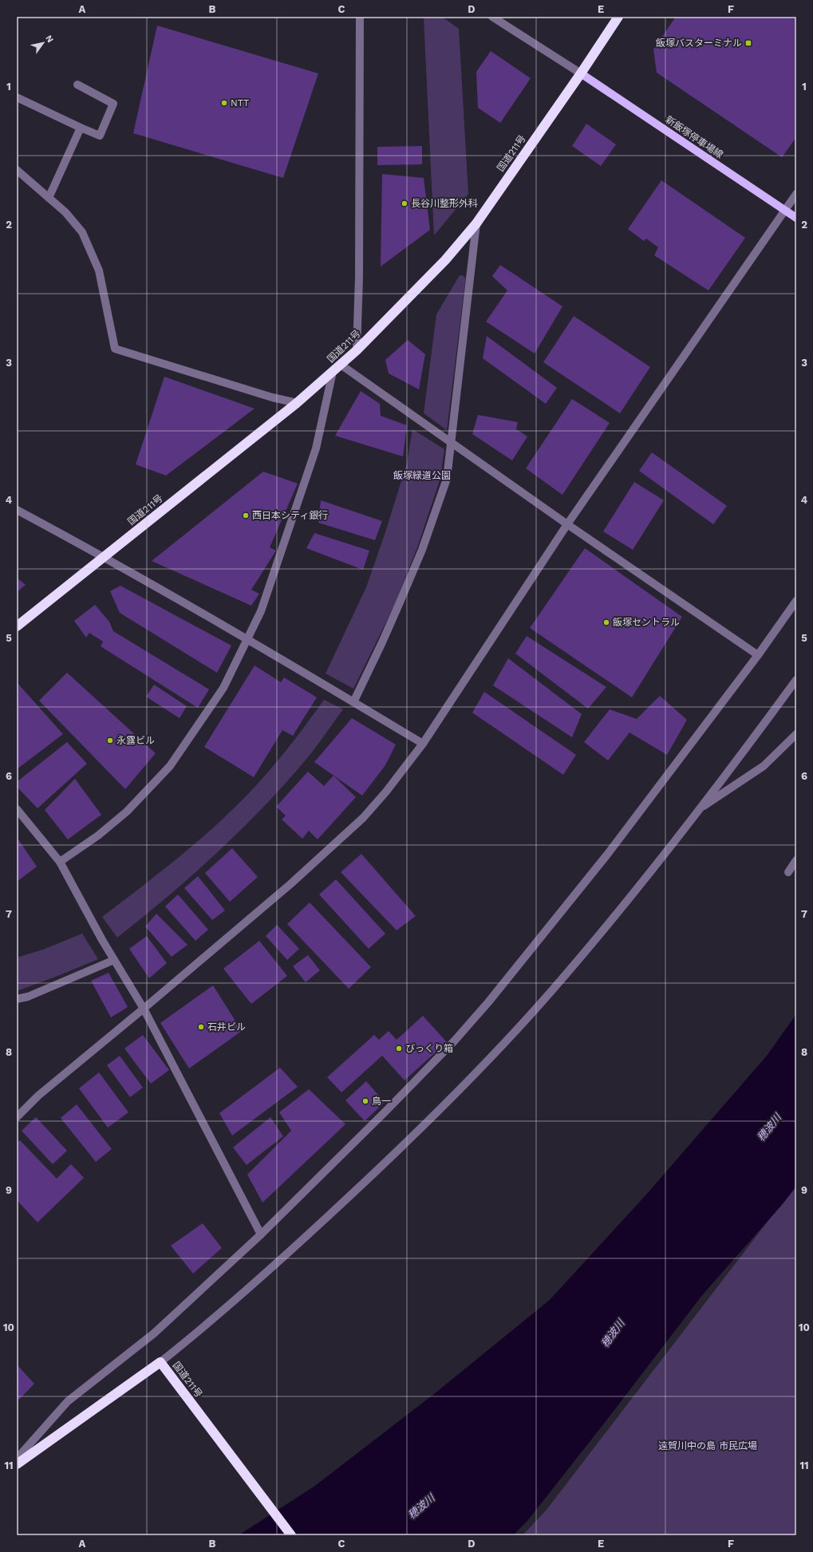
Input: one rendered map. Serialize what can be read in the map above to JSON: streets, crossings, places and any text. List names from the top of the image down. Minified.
{"streets":{"highway":["国道211号"],"main road":["新飯塚停車場線"]},"crossings":[["新飯塚停車場線","国道211号"]],"water":["穂波川"],"parks":["飯塚緑道公園","遠賀川中の島 市民広場"],"places":{"transit":["飯塚バスターミナル"],"other":["NTT","長谷川整形外科","西日本シティ銀行","飯塚セントラル","永露ビル","石井ビル","びっくり箱","鳥一"]},"north":"top right","grid":{"columns":["A","B","C","D","E","F"],"rows":["1","2","3","4","5","6","7","8","9","10","11"]}}
